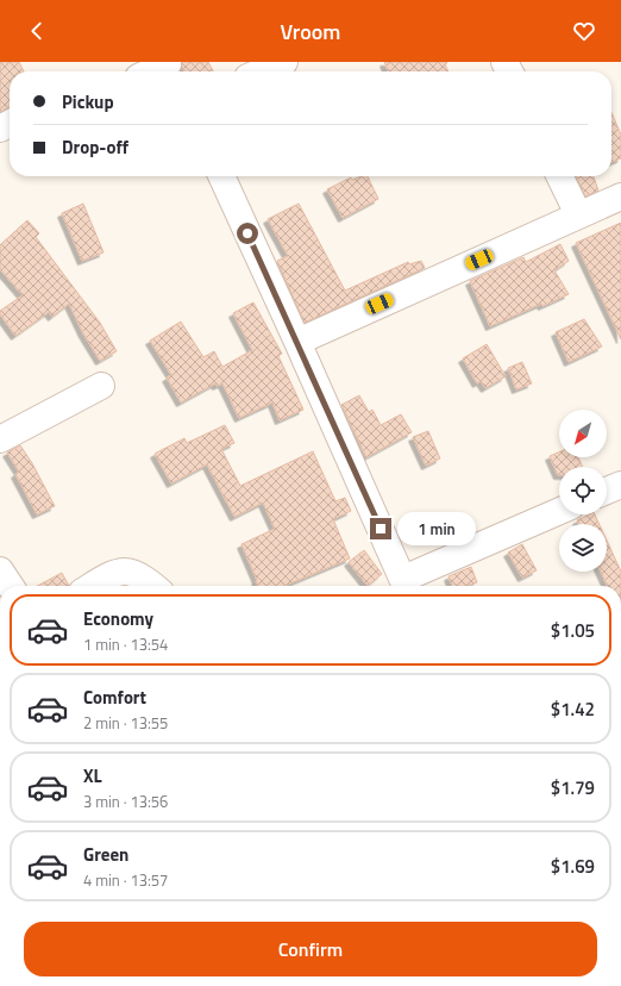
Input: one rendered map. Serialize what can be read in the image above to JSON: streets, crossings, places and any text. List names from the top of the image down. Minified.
{"north":"bottom left","page":{"header":"Vroom","banner":["Pickup","Drop-off"],"bubble":"1 min","list":[{"name":"Economy","note":"1 min · 13:54","value":"$1.05"},{"name":"Comfort","note":"2 min · 13:55","value":"$1.42"},{"name":"XL","note":"3 min · 13:56","value":"$1.79"},{"name":"Green","note":"4 min · 13:57","value":"$1.69"}],"buttons":"Confirm"}}
